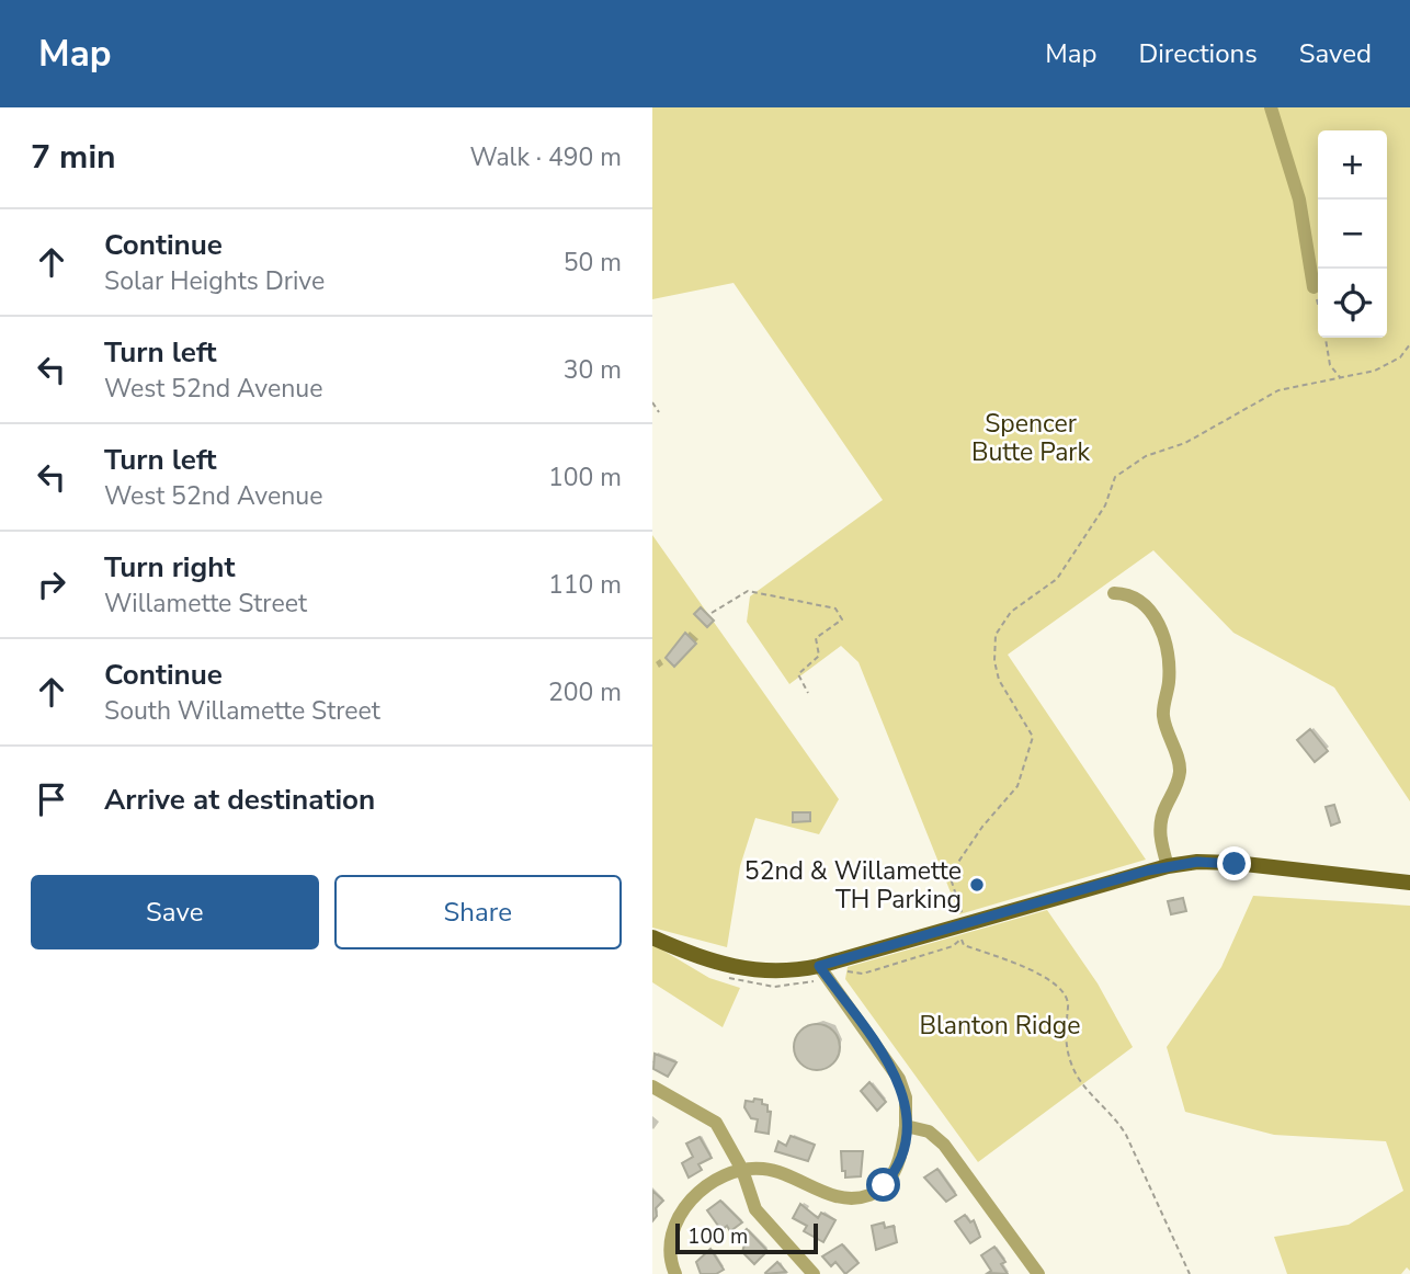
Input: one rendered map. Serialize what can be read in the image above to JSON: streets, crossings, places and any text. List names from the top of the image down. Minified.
{"parks":["Spencer Butte Park","Blanton Ridge"],"places":["52nd & Willamette TH Parking"],"scale_bar":"100 m","page":{"header":"Map","nav":["Map","Directions","Saved"],"heading":["7 min","Walk · 490 m"],"map_buttons":["+","−"],"list":[["Continue","Solar Heights Drive","50 m"],["Turn left","West 52nd Avenue","30 m"],["Turn left","West 52nd Avenue","100 m"],["Turn right","Willamette Street","110 m"],["Continue","South Willamette Street","200 m"],"Arrive at destination"],"buttons":["Save","Share"],"scale":"100 m"}}
